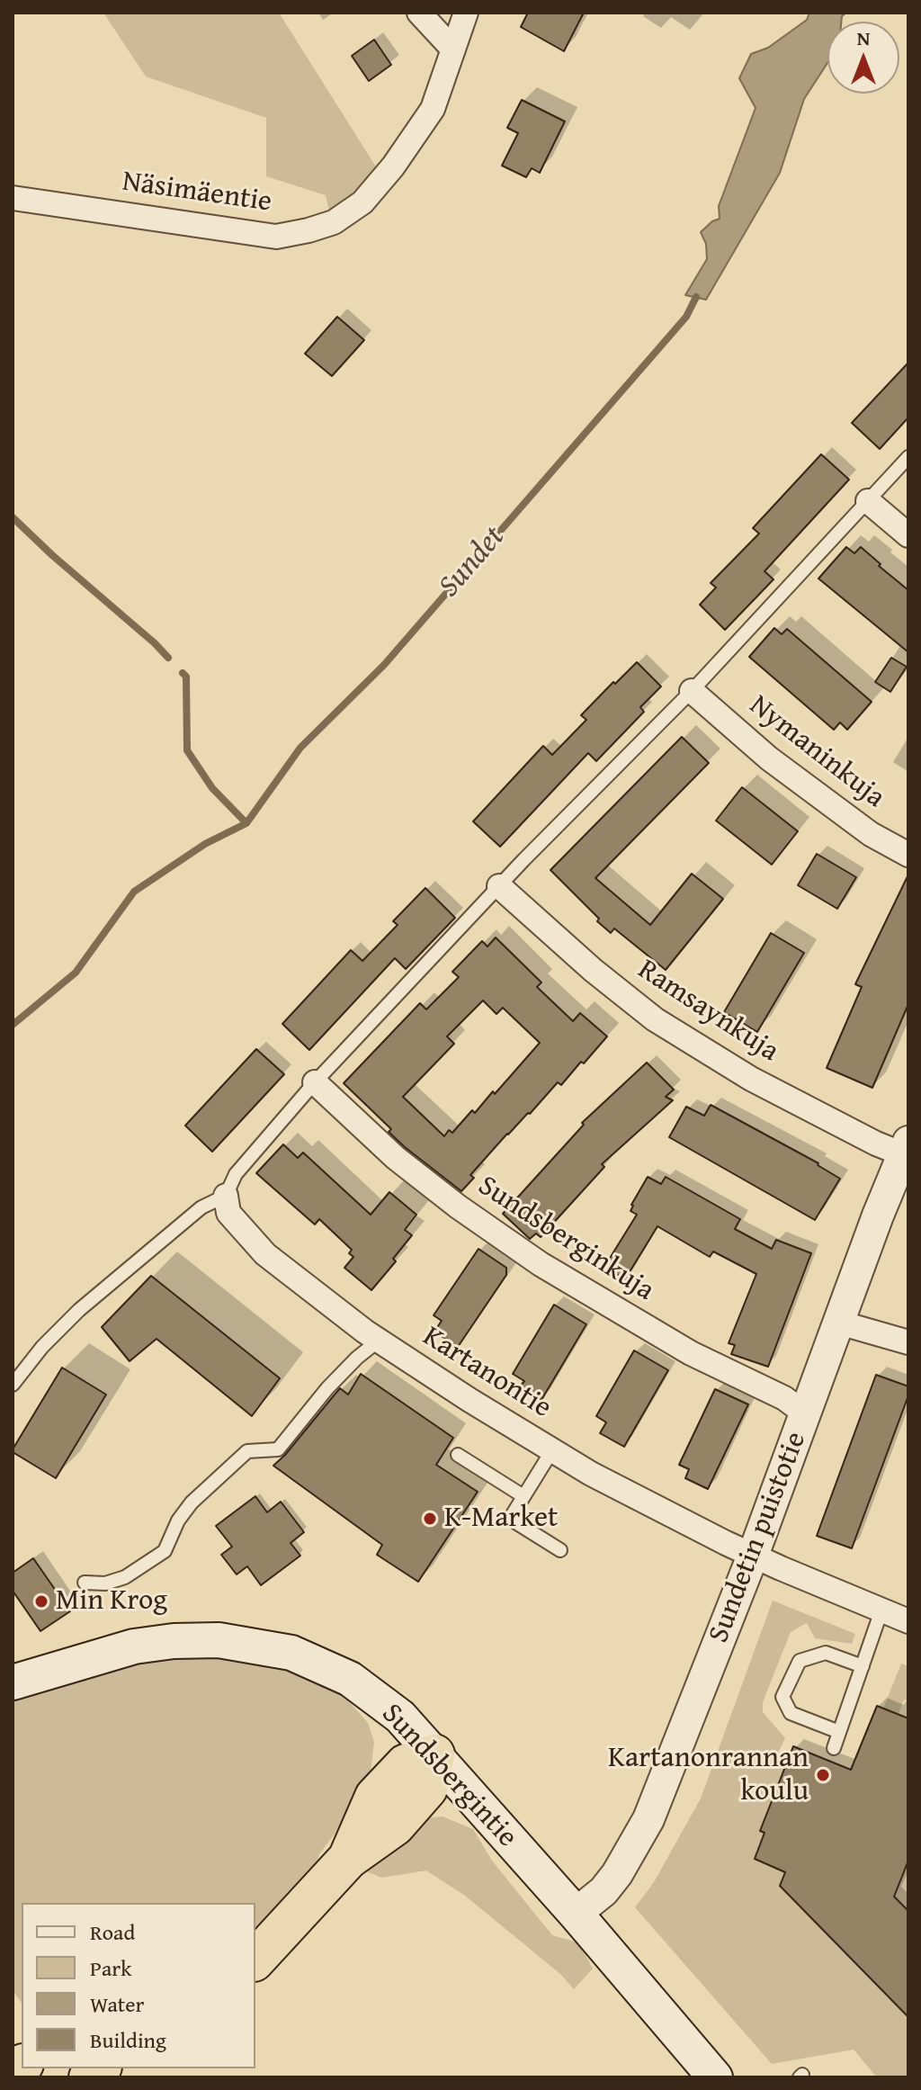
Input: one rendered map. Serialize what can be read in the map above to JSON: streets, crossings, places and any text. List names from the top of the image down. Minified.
{"streets":{"main road":["Sundsbergintie"],"street":["Näsimäentie","Nymaninkuja","Ramsaynkuja","Sundsberginkuja","Kartanontie","Sundetin puistotie"]},"crossings":[["Ramsaynkuja","Sundetin puistotie"],["Sundsberginkuja","Sundetin puistotie"],["Kartanontie","Sundetin puistotie"],["Sundetin puistotie","Sundsbergintie"]],"water":["Sundet"],"places":["K-Market","Min Krog","Kartanonrannan koulu"],"legend":["Road","Park","Water","Building"],"north":"top"}
